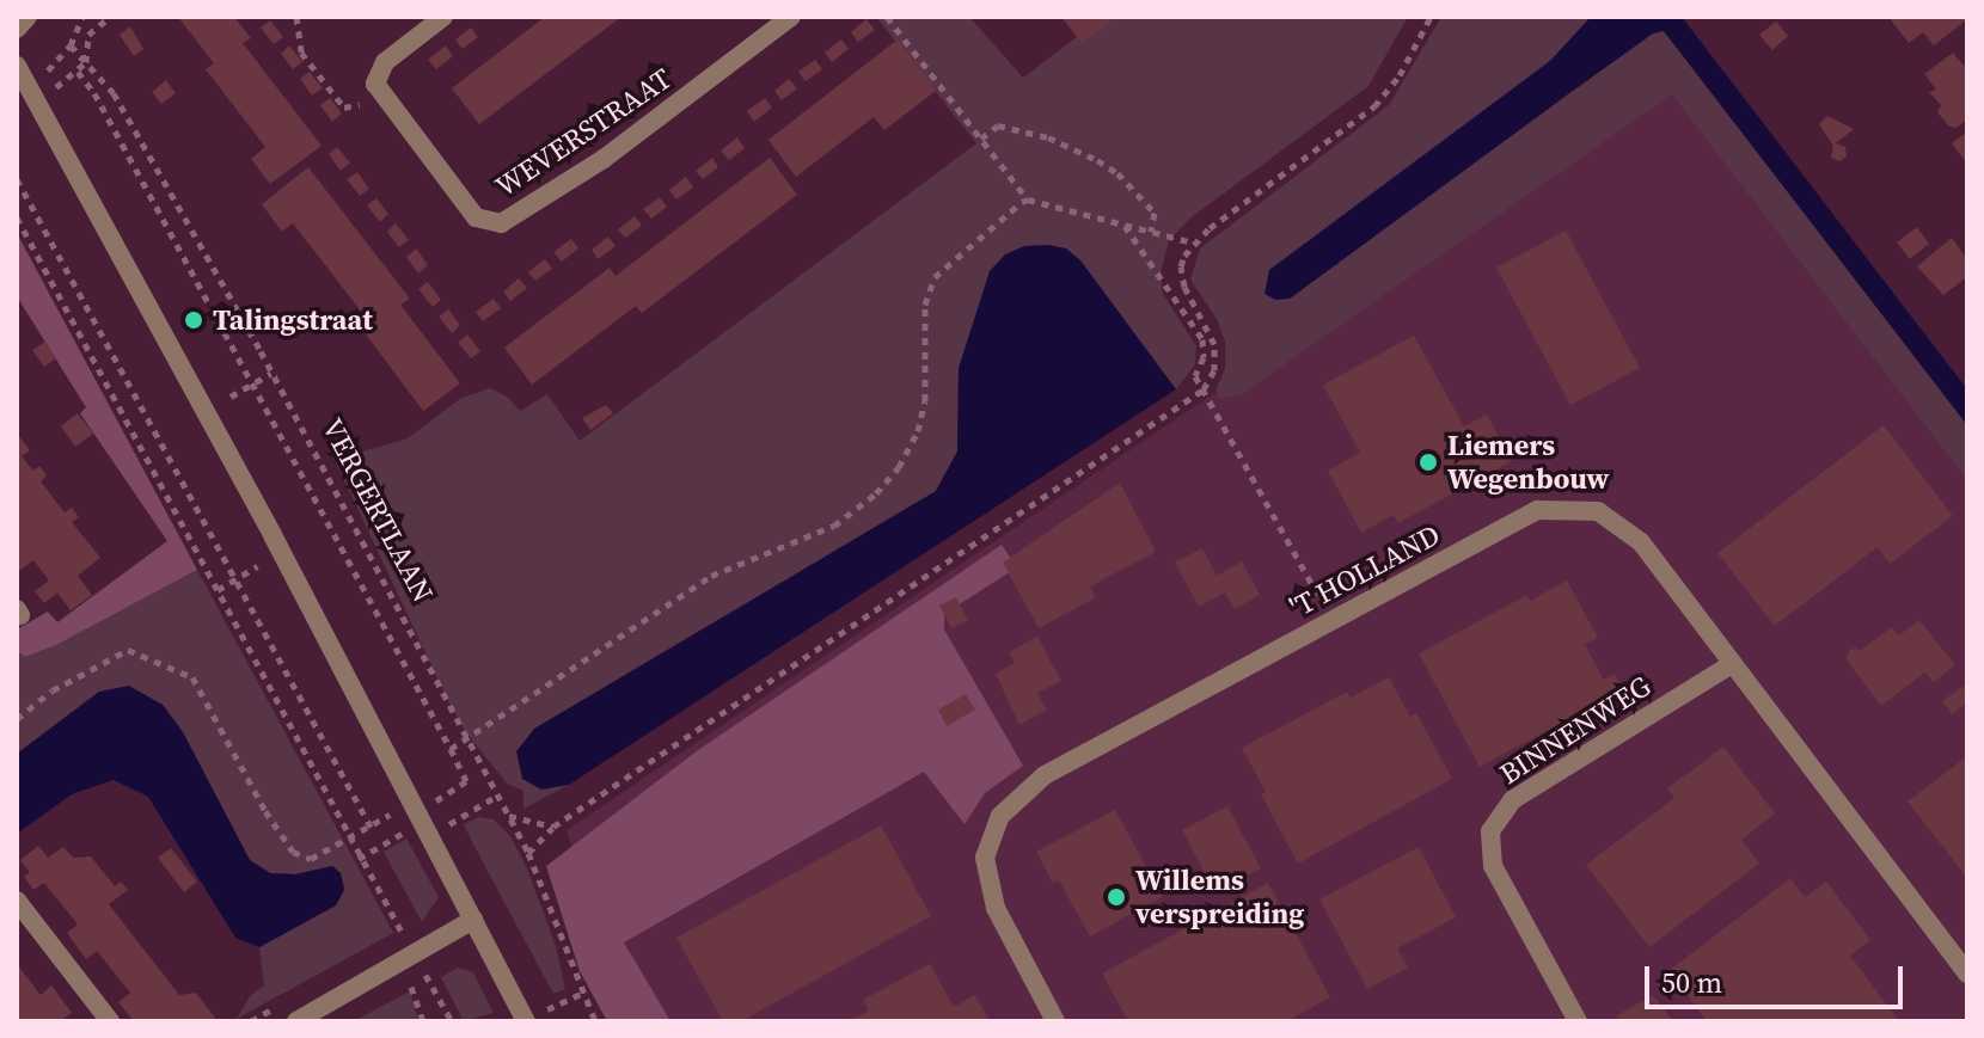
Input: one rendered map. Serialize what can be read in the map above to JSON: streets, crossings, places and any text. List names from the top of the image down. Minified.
{"streets":{"street":["WEVERSTRAAT","'T HOLLAND","BINNENWEG"],"path":["VERGERTLAAN"]},"crossings":[["'T HOLLAND","BINNENWEG"]],"places":["Talingstraat","Liemers Wegenbouw","Willems verspreiding"],"scale_bar":"50 m"}
